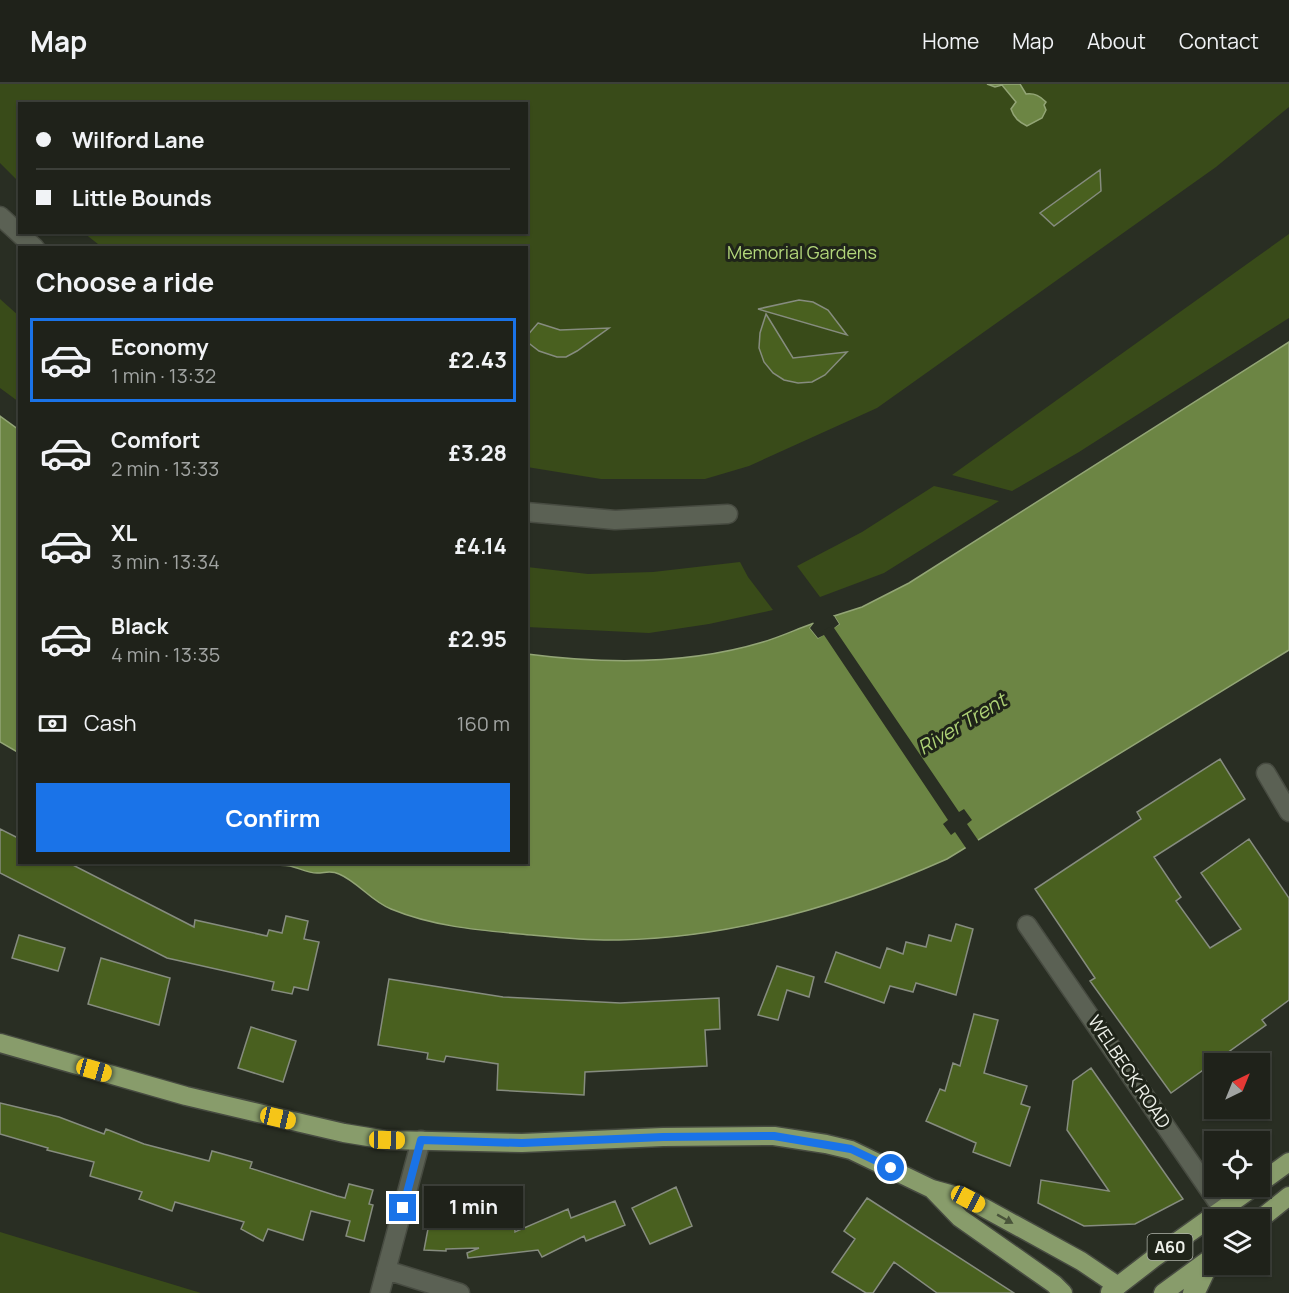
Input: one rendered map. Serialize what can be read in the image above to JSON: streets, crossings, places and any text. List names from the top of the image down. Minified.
{"streets":{"main road":["A60"],"street":["WELBECK ROAD"]},"water":["River Trent"],"parks":["Memorial Gardens"],"north":"top right","page":{"header":"Map","nav":["Home","Map","About","Contact"],"banner":["Wilford Lane","Little Bounds"],"heading":"Choose a ride","list":[{"name":"Economy","note":"1 min · 13:32","value":"£2.43"},{"name":"Comfort","note":"2 min · 13:33","value":"£3.28"},{"name":"XL","note":"3 min · 13:34","value":"£4.14"},{"name":"Black","note":"4 min · 13:35","value":"£2.95"}],"pay":["Cash","160 m"],"buttons":"Confirm","bubble":"1 min"}}
